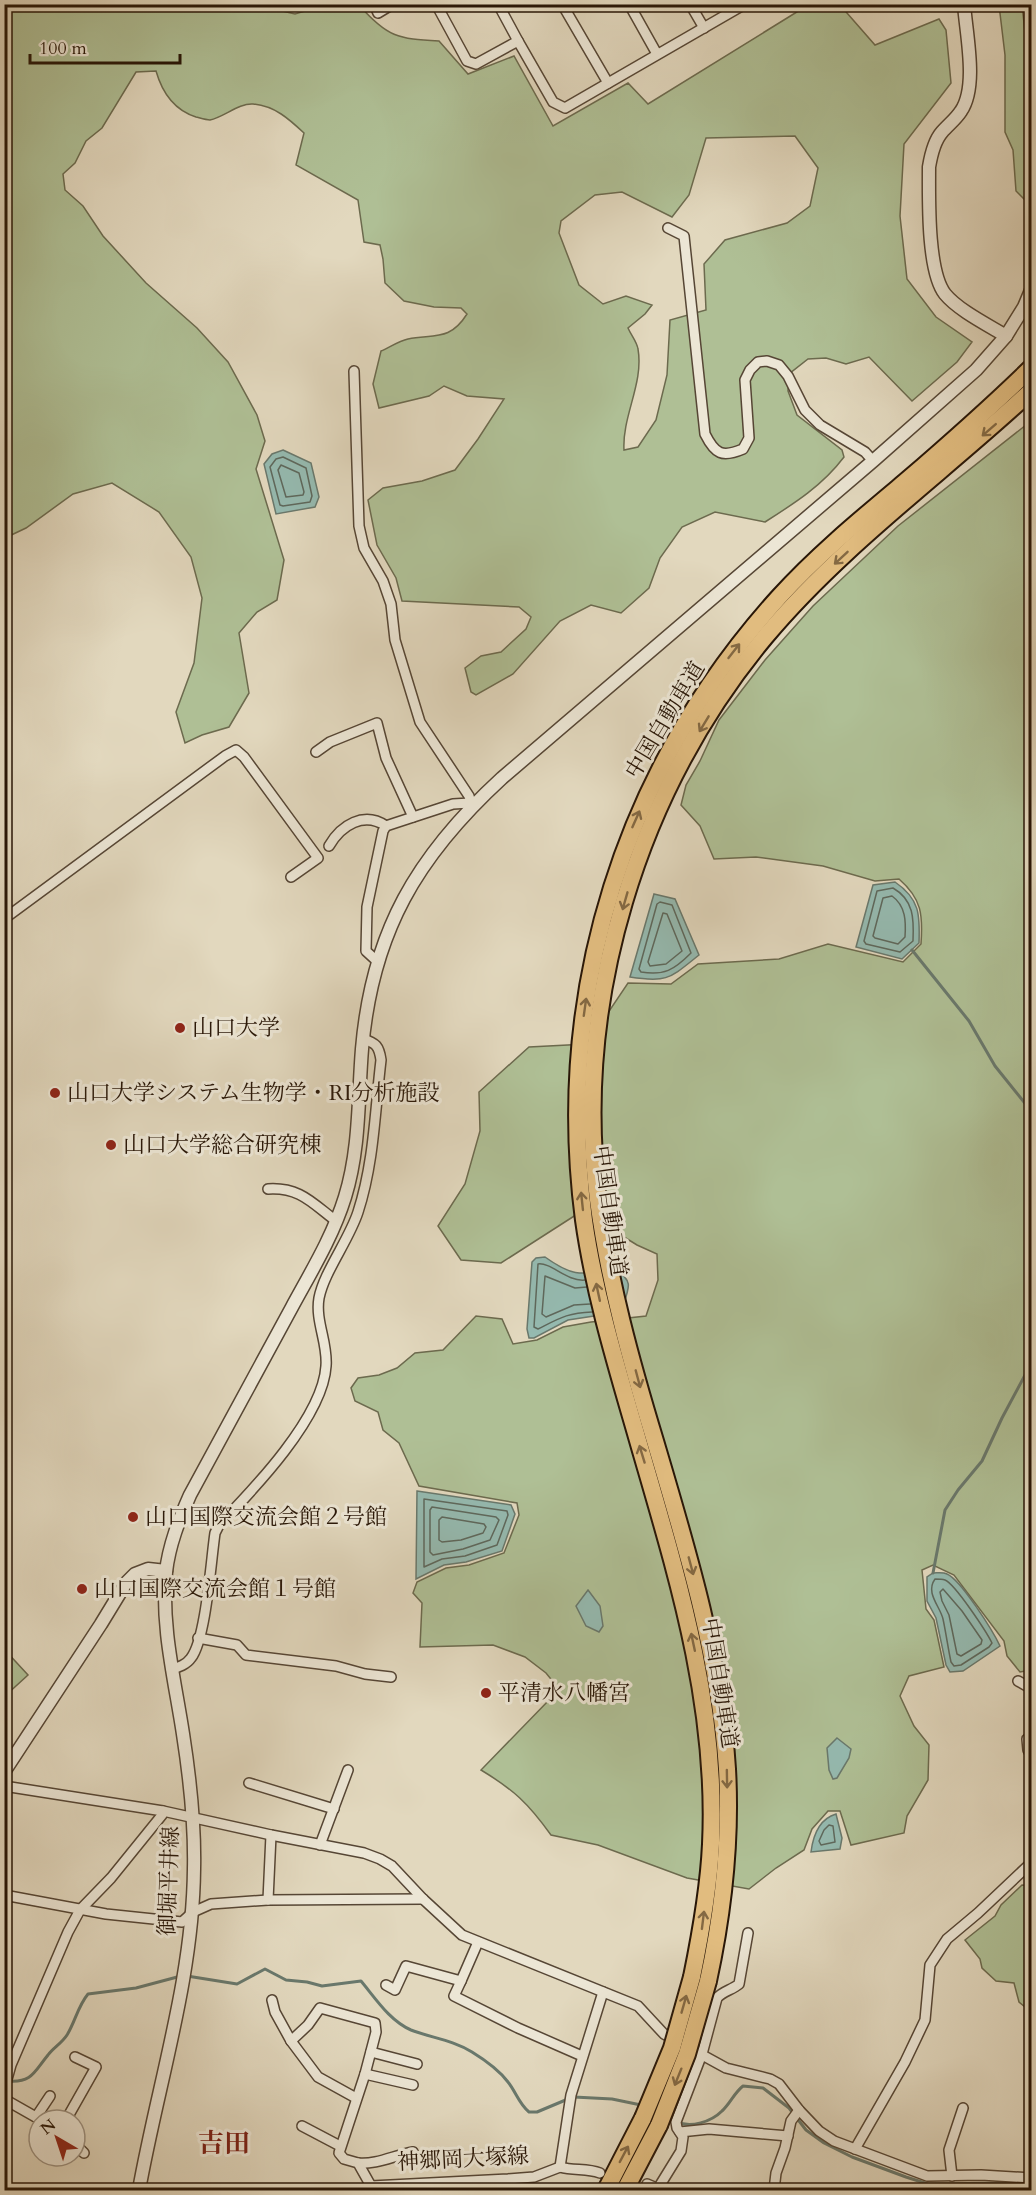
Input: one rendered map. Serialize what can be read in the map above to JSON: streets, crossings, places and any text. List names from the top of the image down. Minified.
{"streets":{"highway":["中国自動車道"],"street":["御堀平井線","神郷岡大塚線"]},"districts":["吉田"],"places":["山口大学","山口大学システム生物学・RI分析施設","山口大学総合研究棟","山口国際交流会館２号館","山口国際交流会館１号館","平清水八幡宮"],"scale_bar":"100 m","north":"top left"}
